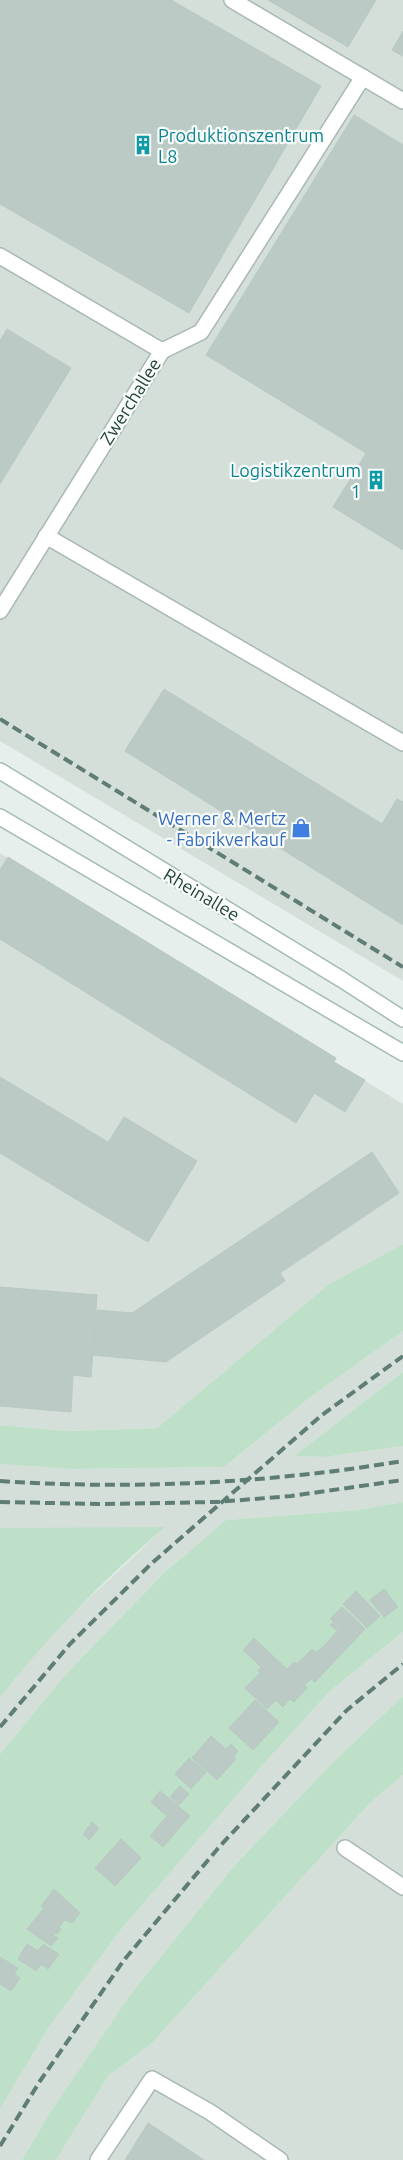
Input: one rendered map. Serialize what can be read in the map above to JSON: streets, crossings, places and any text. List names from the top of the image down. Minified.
{"streets":{"main road":["Zwerchallee","Rheinallee"]},"places":{"building":["Produktionszentrum L8","Logistikzentrum 1"],"shop":["Werner & Mertz - Fabrikverkauf"]}}
